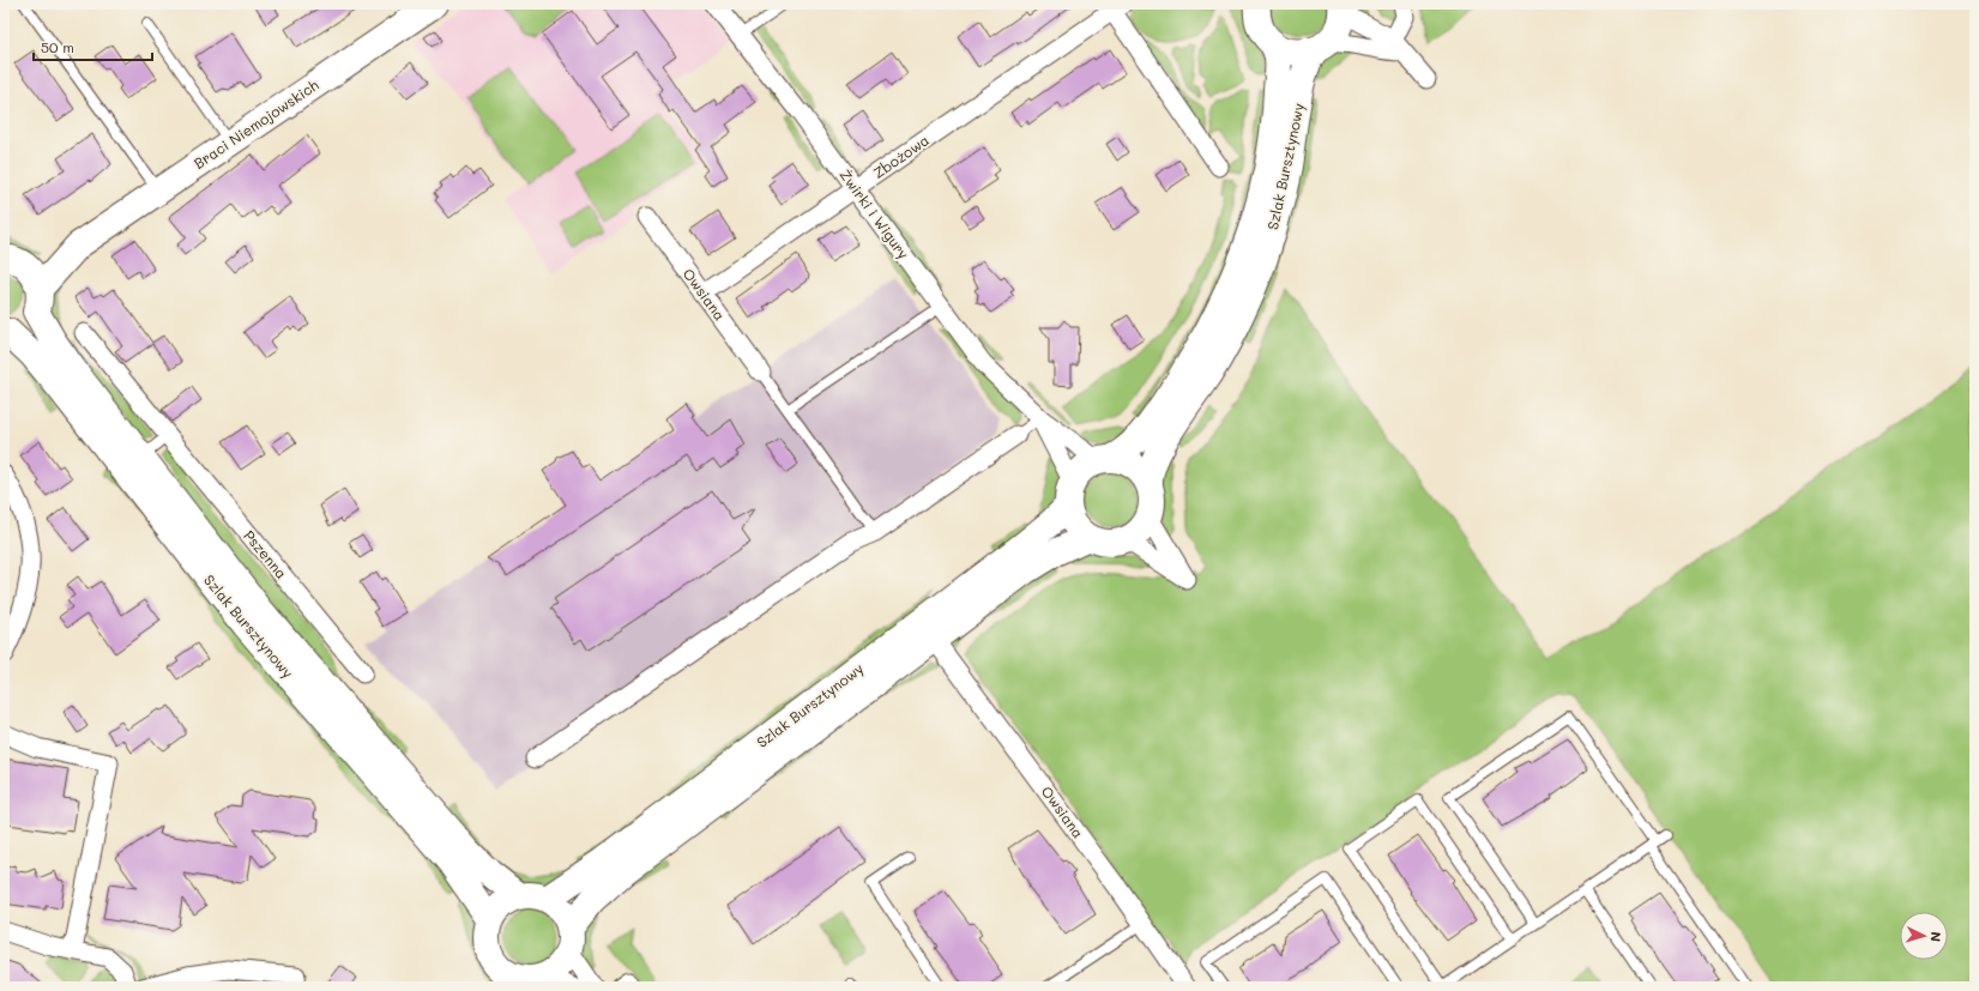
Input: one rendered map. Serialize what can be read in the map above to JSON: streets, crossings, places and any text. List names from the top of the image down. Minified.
{"streets":{"main road":["Braci Niemojowskich","Szlak Bursztynowy"],"street":["Zbożowa","Żwirki i Wigury","Owsiana","Pszenna"]},"crossings":[["Braci Niemojowskich","Szlak Bursztynowy"],["Zbożowa","Żwirki i Wigury"],["Zbożowa","Owsiana"],["Szlak Bursztynowy","Żwirki i Wigury"],["Szlak Bursztynowy","Owsiana"]],"scale_bar":"50 m","north":"right"}
